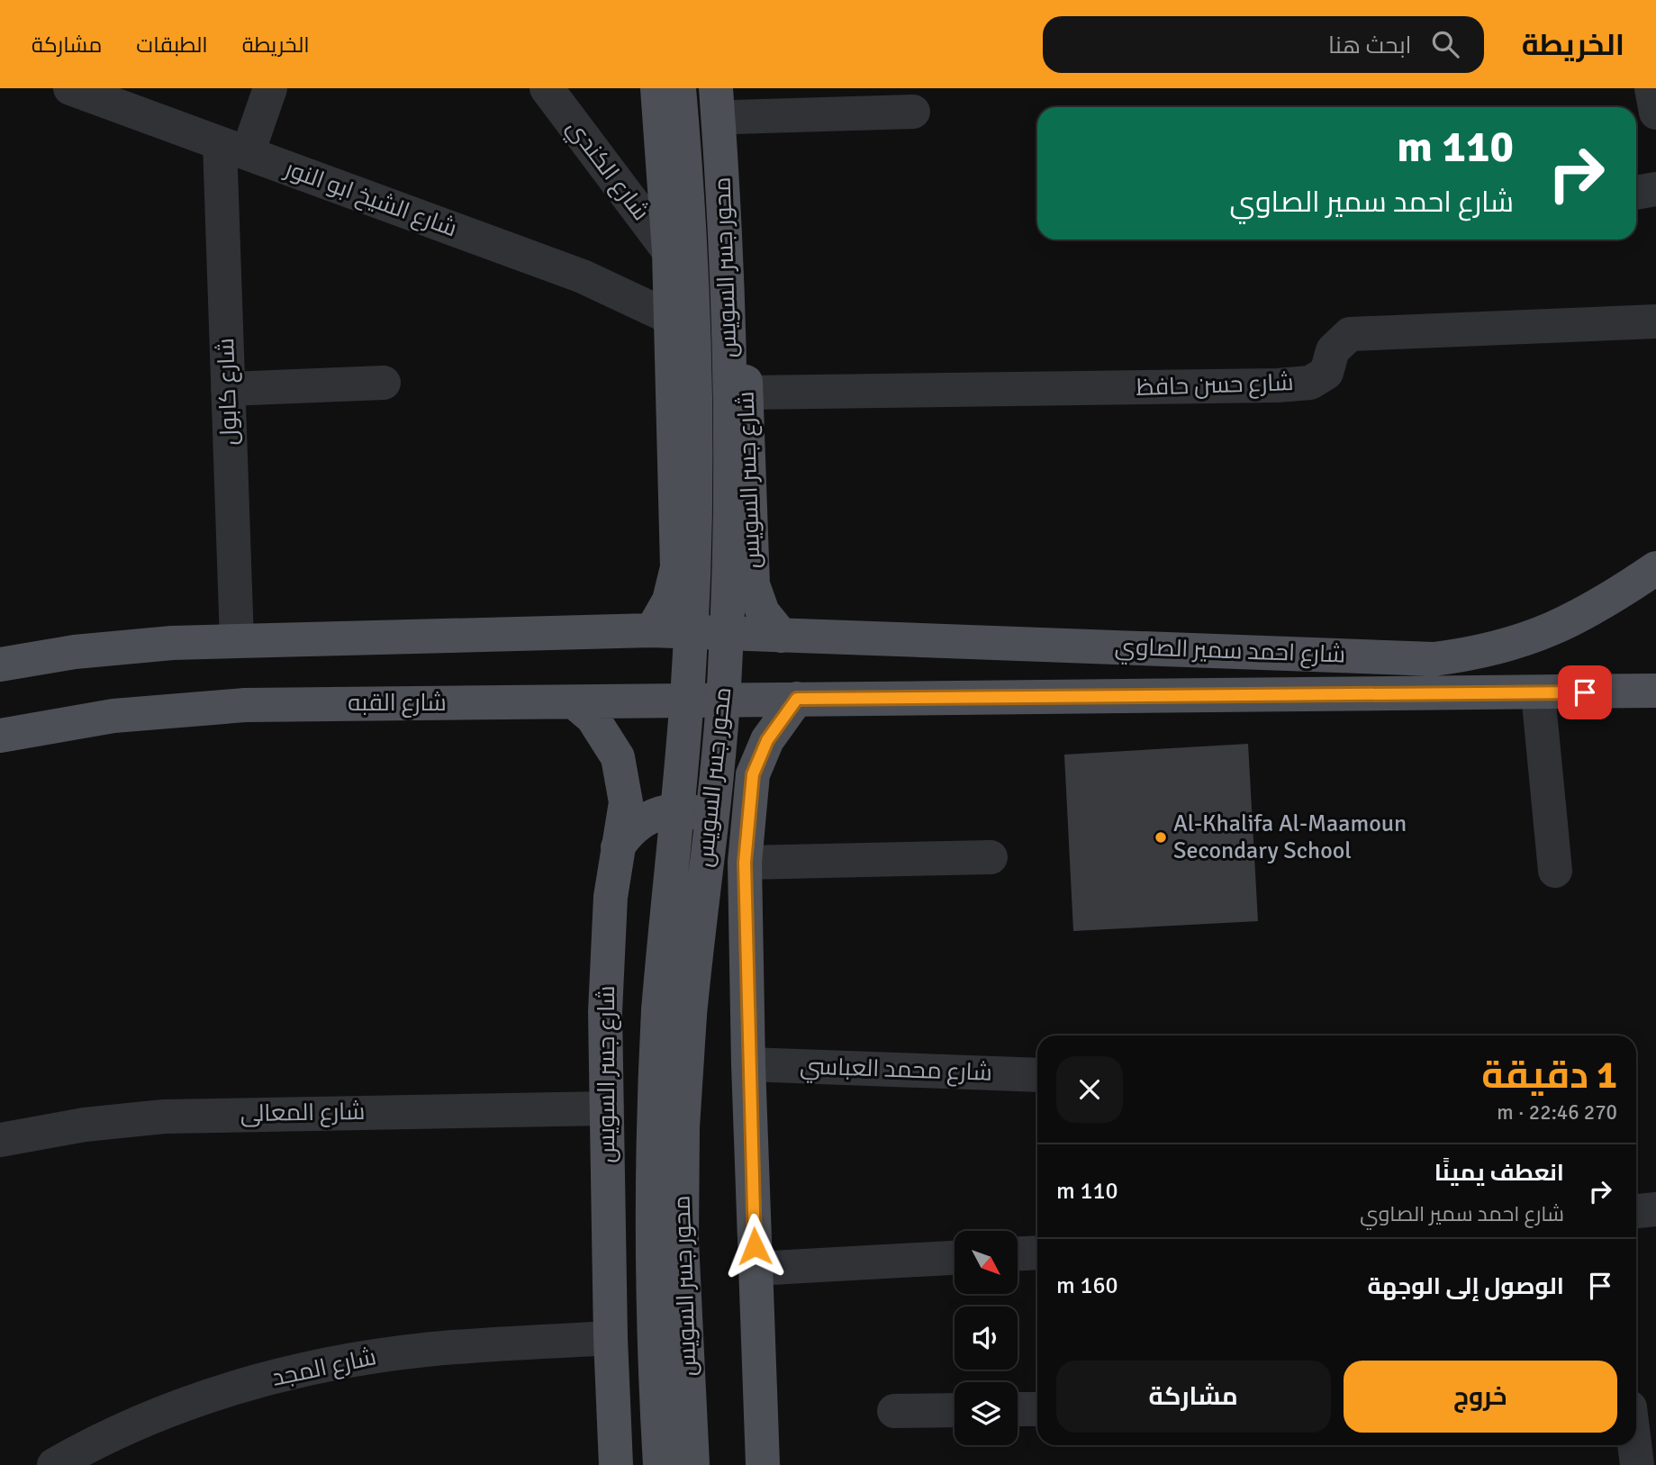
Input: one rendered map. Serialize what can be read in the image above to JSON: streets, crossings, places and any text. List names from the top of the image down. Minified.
{"streets":{"main road":["محور جسر السويس","شارع جسر السويس","شارع احمد سمير الصاوي","شارع القبه"],"street":["شارع الكندي","شارع الشيخ ابو النور","شارع حسن حافظ","شارع كابول","شارع محمد العباسي","شارع المعالى","شارع المجد"]},"crossings":[["شارع الشيخ ابو النور","شارع كابول"],["محور جسر السويس","شارع جسر السويس"],["شارع حسن حافظ","شارع جسر السويس"],["شارع جسر السويس","شارع احمد سمير الصاوي"],["شارع جسر السويس","شارع القبه"],["شارع جسر السويس","شارع المعالى"],["شارع جسر السويس","شارع المجد"],["شارع احمد سمير الصاوي","شارع القبه"]],"places":["Al-Khalifa Al-Maamoun Secondary School"],"north":"bottom right","page":{"header":"الخريطة","search":"ابحث هنا","nav":["الخريطة","الطبقات","مشاركة"],"turn":["110 m","شارع احمد سمير الصاوي"],"heading":["1 دقيقة","270 m · 22:46"],"list":[{"name":"انعطف يمينًا","note":"شارع احمد سمير الصاوي","value":"110 m"},{"name":"الوصول إلى الوجهة","value":"160 m"}],"buttons":["خروج","مشاركة"]}}
